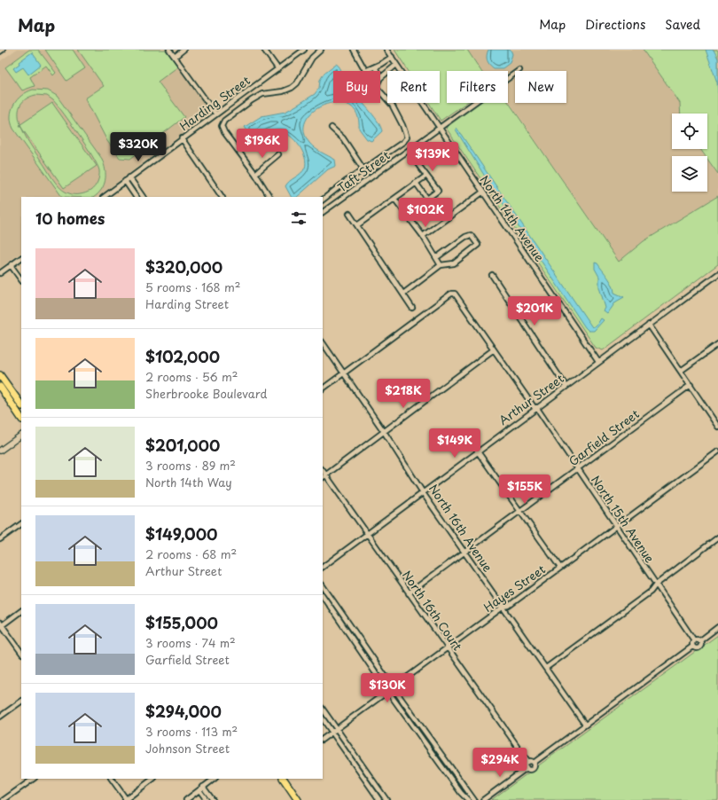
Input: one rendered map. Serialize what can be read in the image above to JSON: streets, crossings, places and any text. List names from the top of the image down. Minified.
{"streets":{"street":["Harding Street","Taft Street","North 14th Avenue","Arthur Street","Garfield Street","North 15th Avenue","North 16th Avenue","Hayes Street","North 16th Court"]},"crossings":[["Taft Street","North 14th Avenue"],["North 14th Avenue","Arthur Street"],["Arthur Street","North 15th Avenue"],["Arthur Street","North 16th Avenue"],["Arthur Street","North 16th Court"],["Garfield Street","North 15th Avenue"],["Garfield Street","North 16th Avenue"],["Garfield Street","North 16th Court"],["North 15th Avenue","North 16th Avenue"],["North 15th Avenue","Hayes Street"],["North 16th Avenue","Hayes Street"],["Hayes Street","North 16th Court"]],"page":{"header":"Map","nav":["Map","Directions","Saved"],"chip":["Buy","Rent","Filters","New"],"price":["$196K","$320K","$139K","$102K","$201K","$218K","$149K","$155K","$130K","$294K"],"heading":"10 homes","list":[{"name":"$320,000","note":"5 rooms · 168 m² · Harding Street"},{"name":"$102,000","note":"2 rooms · 56 m² · Sherbrooke Boulevard"},{"name":"$201,000","note":"3 rooms · 89 m² · North 14th Way"},{"name":"$149,000","note":"2 rooms · 68 m² · Arthur Street"},{"name":"$155,000","note":"3 rooms · 74 m² · Garfield Street"},{"name":"$294,000","note":"3 rooms · 113 m² · Johnson Street"}]}}
